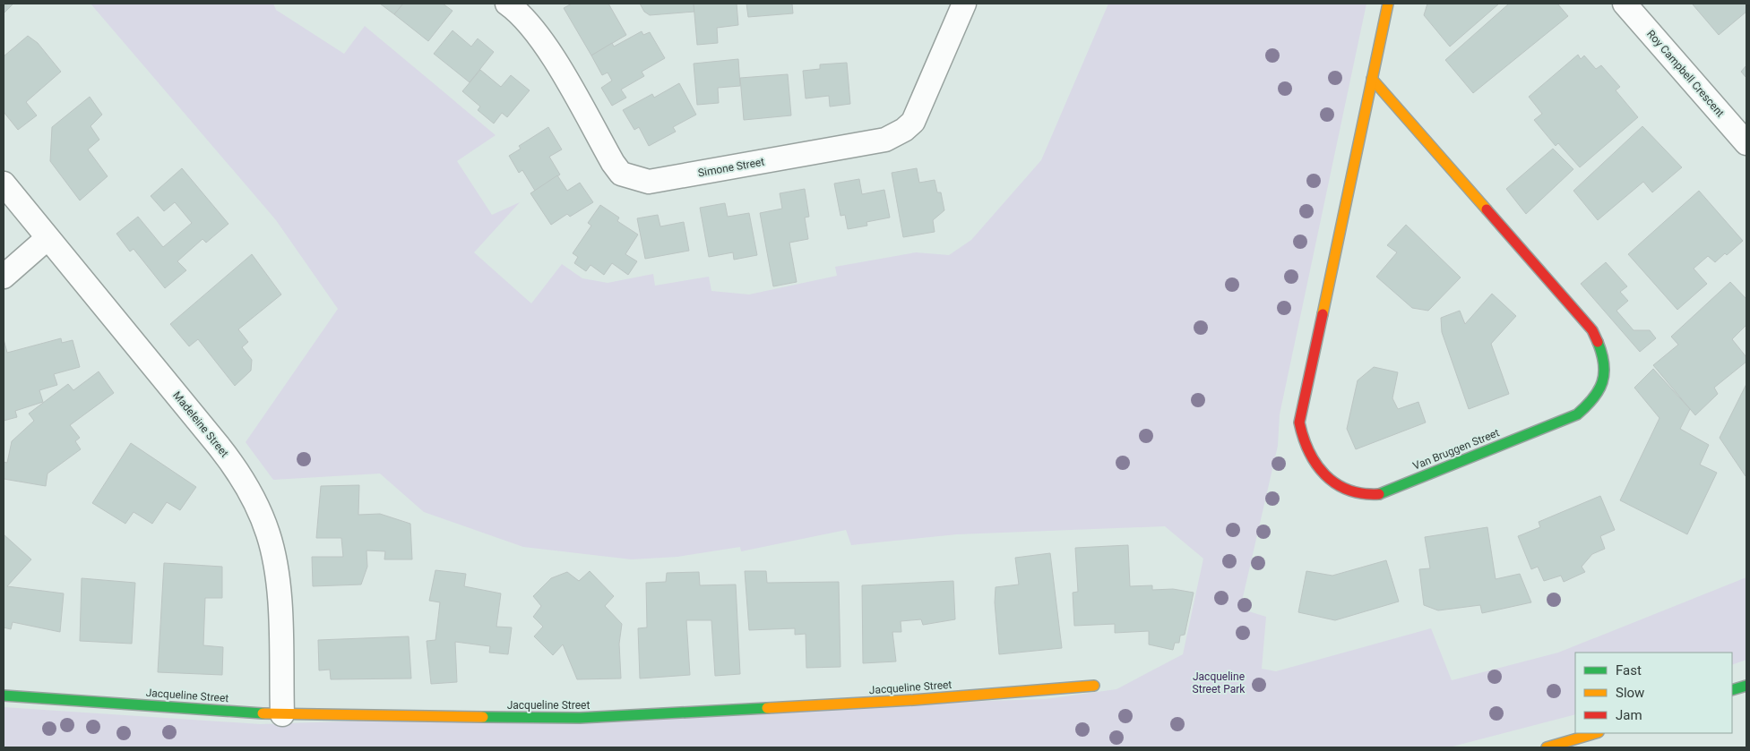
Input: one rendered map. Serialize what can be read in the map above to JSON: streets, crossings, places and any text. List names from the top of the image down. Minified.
{"streets":{"main road":["Van Bruggen Street","Jacqueline Street"],"street":["Roy Campbell Crescent","Simone Street","Madeleine Street"]},"crossings":[["Madeleine Street","Jacqueline Street"]],"parks":["Jacqueline Street Park"],"legend":["Fast","Slow","Jam"]}
